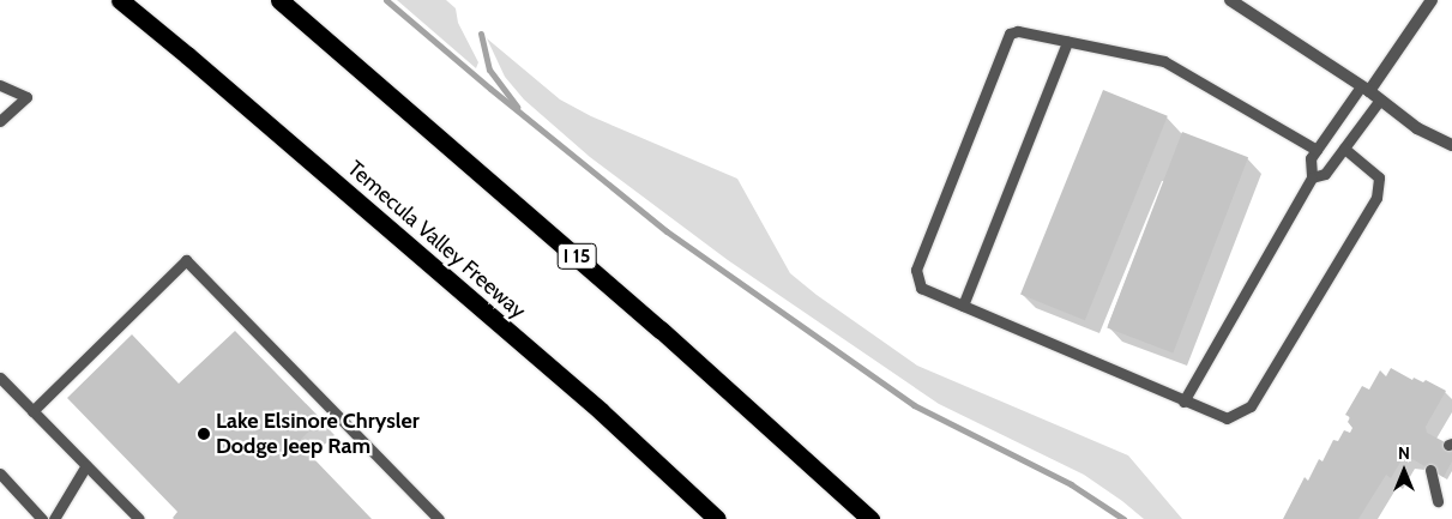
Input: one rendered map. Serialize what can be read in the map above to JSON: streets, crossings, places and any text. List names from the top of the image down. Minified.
{"streets":{"highway":["Temecula Valley Freeway","I 15"]},"places":["Lake Elsinore Chrysler Dodge Jeep Ram"],"north":"top"}
